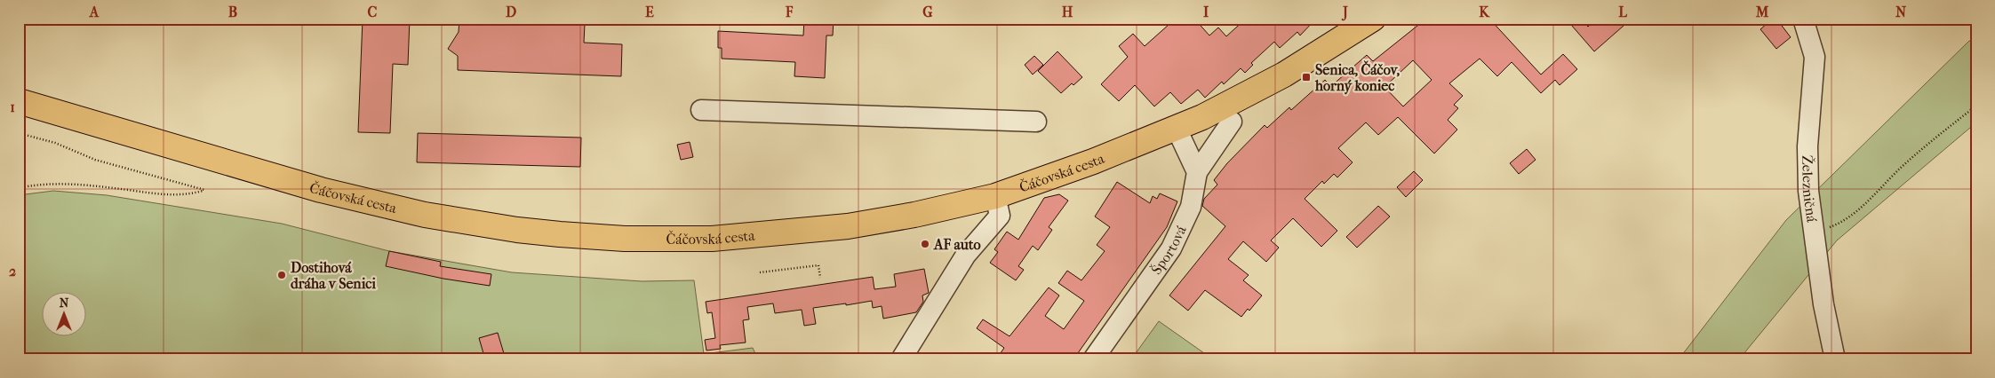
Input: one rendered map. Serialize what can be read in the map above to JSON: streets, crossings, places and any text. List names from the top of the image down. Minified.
{"streets":{"main road":["Čáčovská cesta"],"street":["Železničná","Športová"]},"places":{"transit":["Senica, Čáčov, horný koniec"],"other":["AF auto","Dostihová dráha v Senici"]},"north":"top","grid":{"columns":["A","B","C","D","E","F","G","H","I","J","K","L","M","N"],"rows":["1","2"]}}
